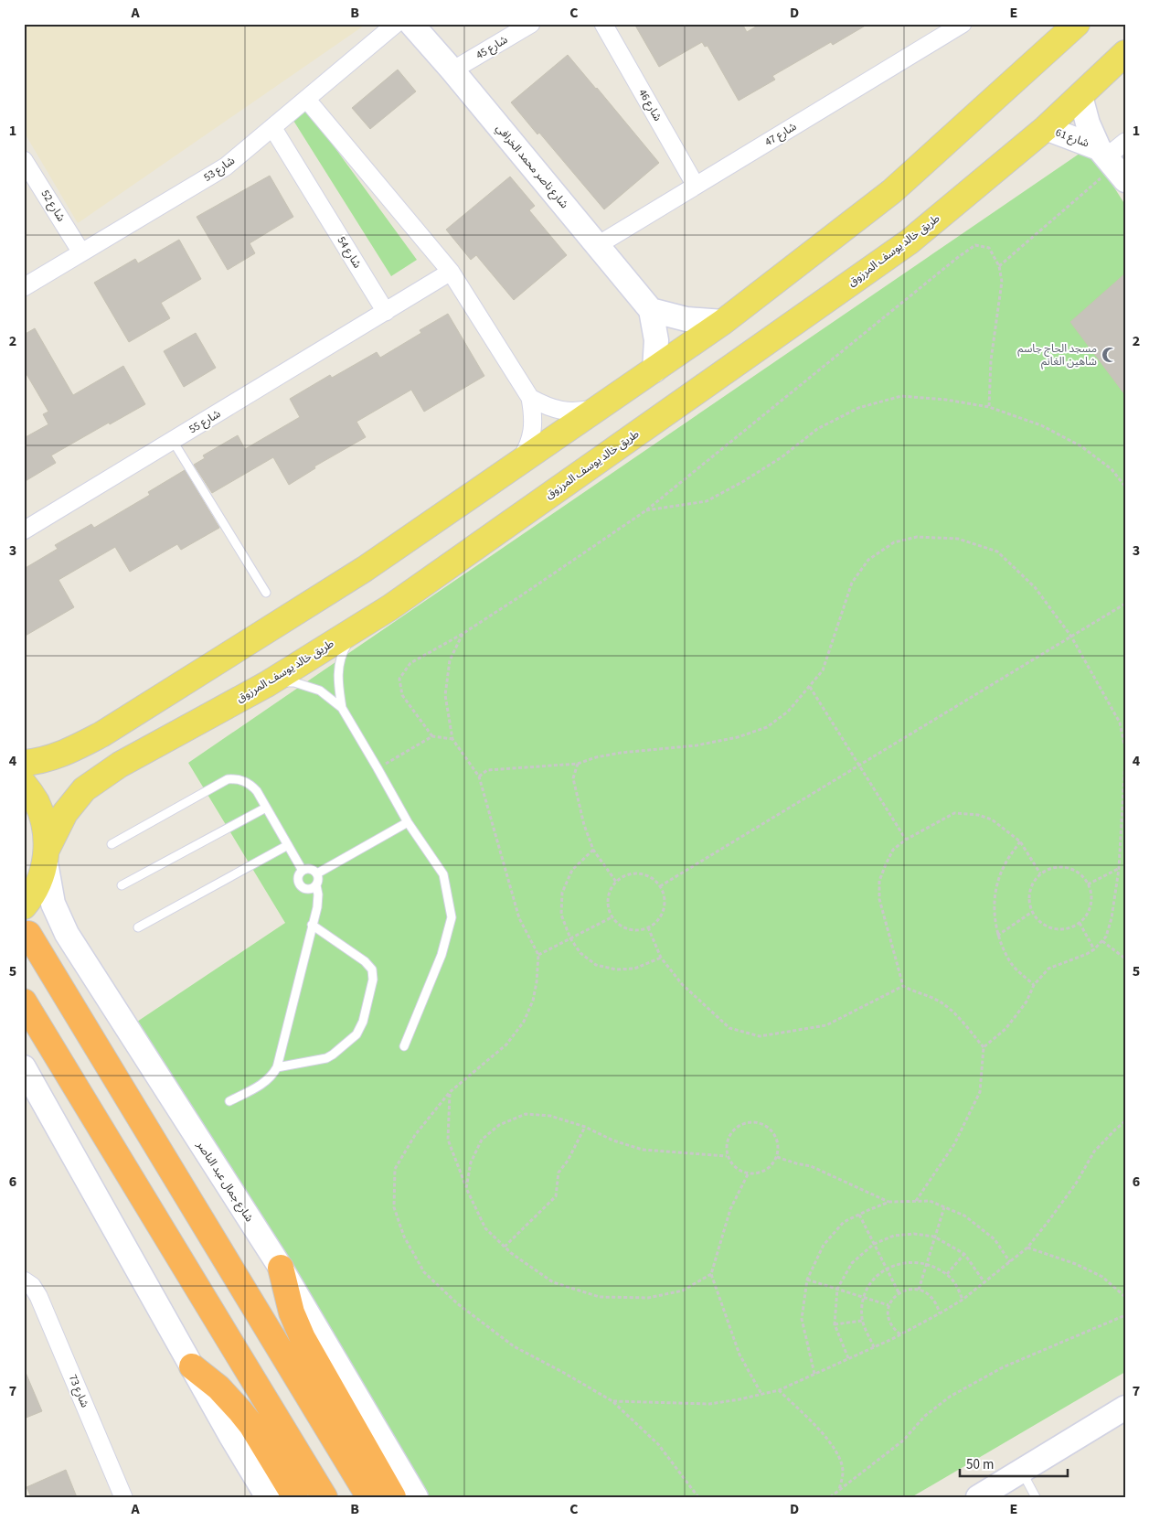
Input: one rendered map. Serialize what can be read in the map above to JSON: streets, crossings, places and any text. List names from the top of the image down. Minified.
{"streets":{"main road":["شارع 61","شارع ناصر محمد الخرافي","طريق خالد يوسف المرزوق","شارع جمال عبد الناصر"],"street":["شارع 45","شارع 46","شارع 47","شارع 53","شارع 52","شارع 54","شارع 55","شارع 73"]},"crossings":[["شارع 45","شارع ناصر محمد الخرافي"],["شارع 46","شارع 47"],["شارع 47","شارع ناصر محمد الخرافي"],["شارع 61","طريق خالد يوسف المرزوق"],["شارع 53","شارع 52"],["شارع 53","شارع 54"],["طريق خالد يوسف المرزوق","شارع جمال عبد الناصر"],["شارع 54","شارع 55"]],"places":{"mosque":["مسجد الحاج جاسم شاهين الغانم"]},"scale_bar":"50 m","grid":{"columns":["A","B","C","D","E"],"rows":["1","2","3","4","5","6","7"]}}
